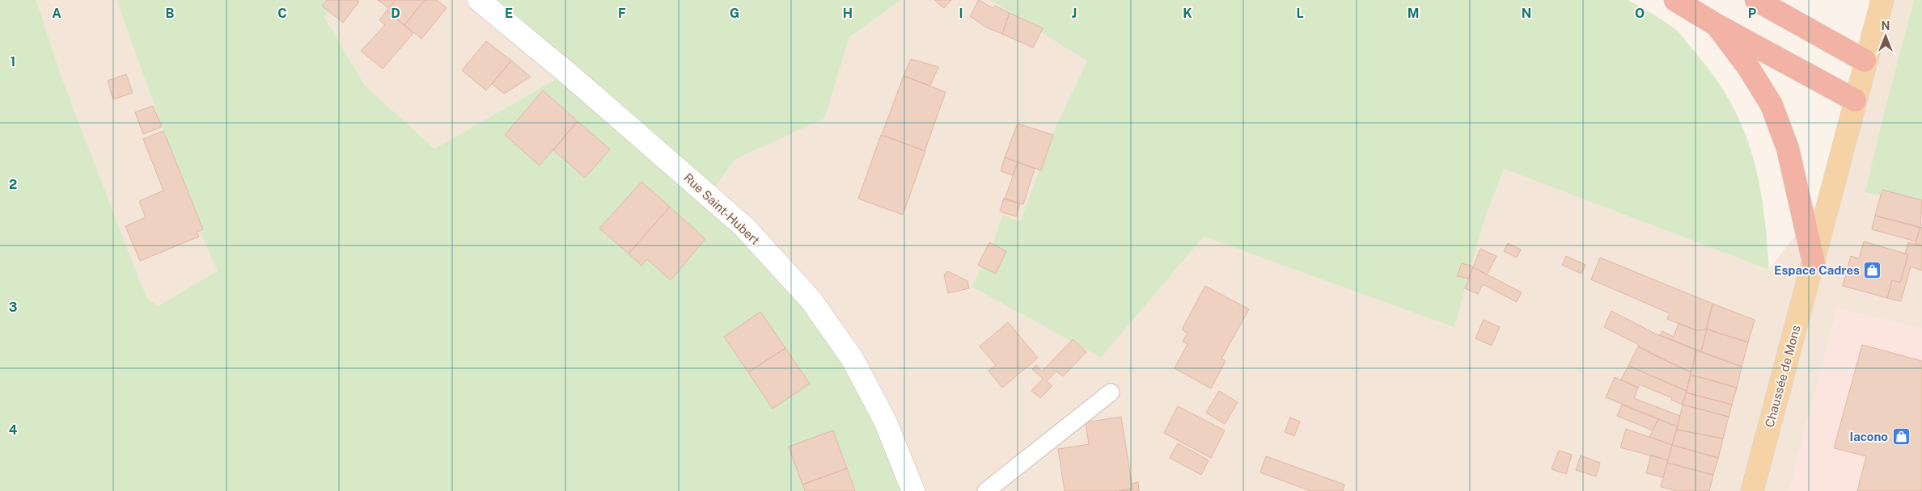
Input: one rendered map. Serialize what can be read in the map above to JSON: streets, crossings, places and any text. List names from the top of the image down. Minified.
{"streets":{"main road":["Chaussée de Mons"],"street":["Rue Saint-Hubert"]},"places":{"shop":["Espace Cadres","Iacono"]},"north":"top","grid":{"columns":["A","B","C","D","E","F","G","H","I","J","K","L","M","N","O","P"],"rows":["1","2","3","4"]}}
